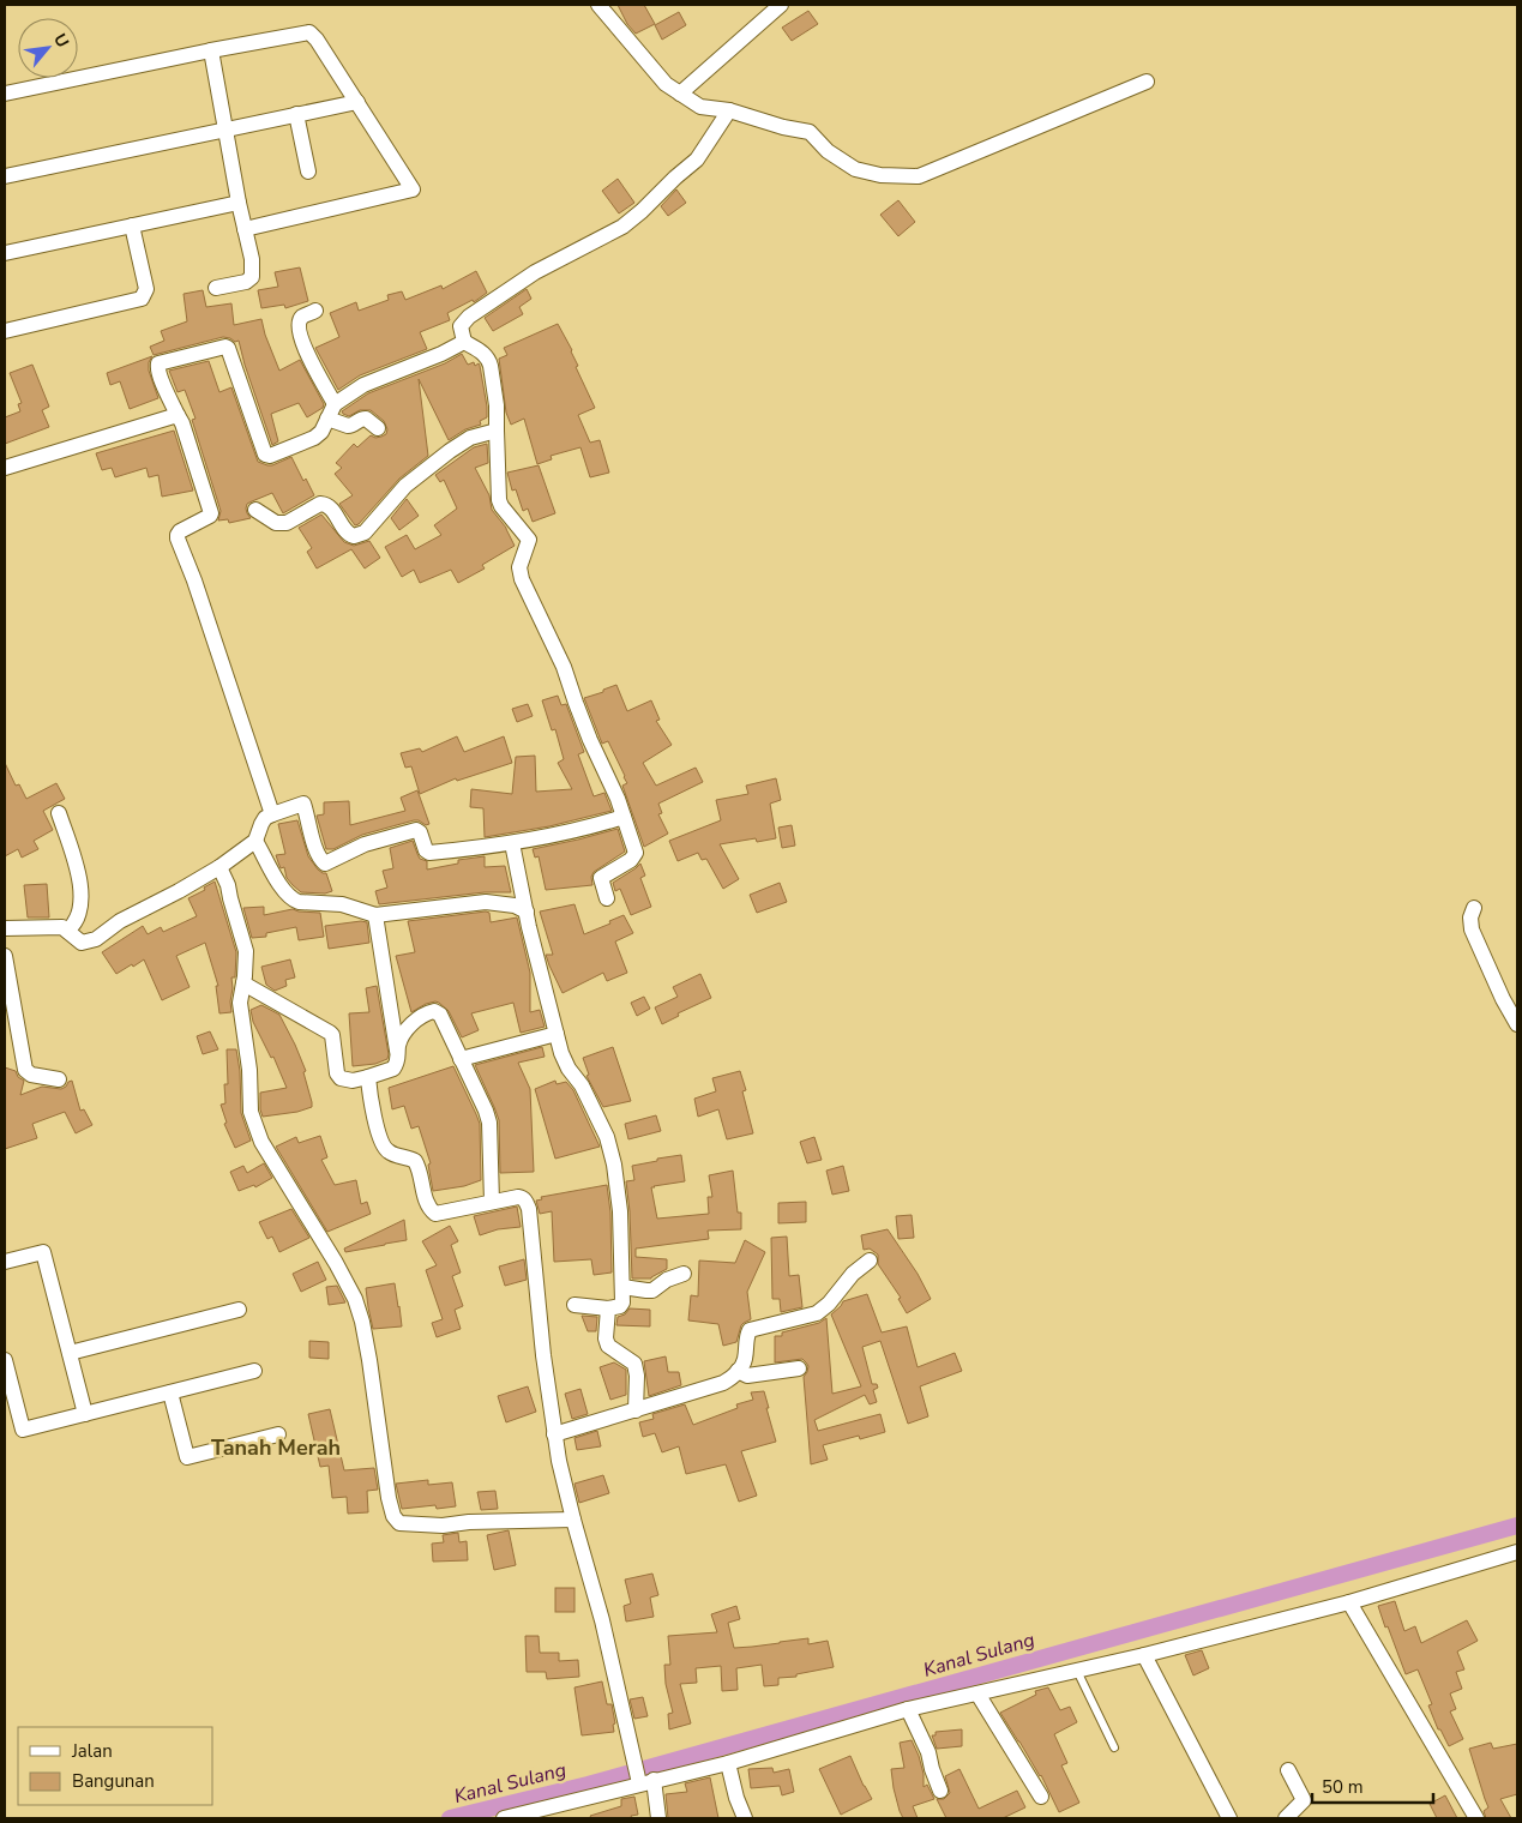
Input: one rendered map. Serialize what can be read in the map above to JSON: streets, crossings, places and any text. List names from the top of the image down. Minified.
{"districts":["Tanah Merah"],"water":["Kanal Sulang"],"legend":["Jalan","Bangunan"],"scale_bar":"50 m","north":"top right"}
